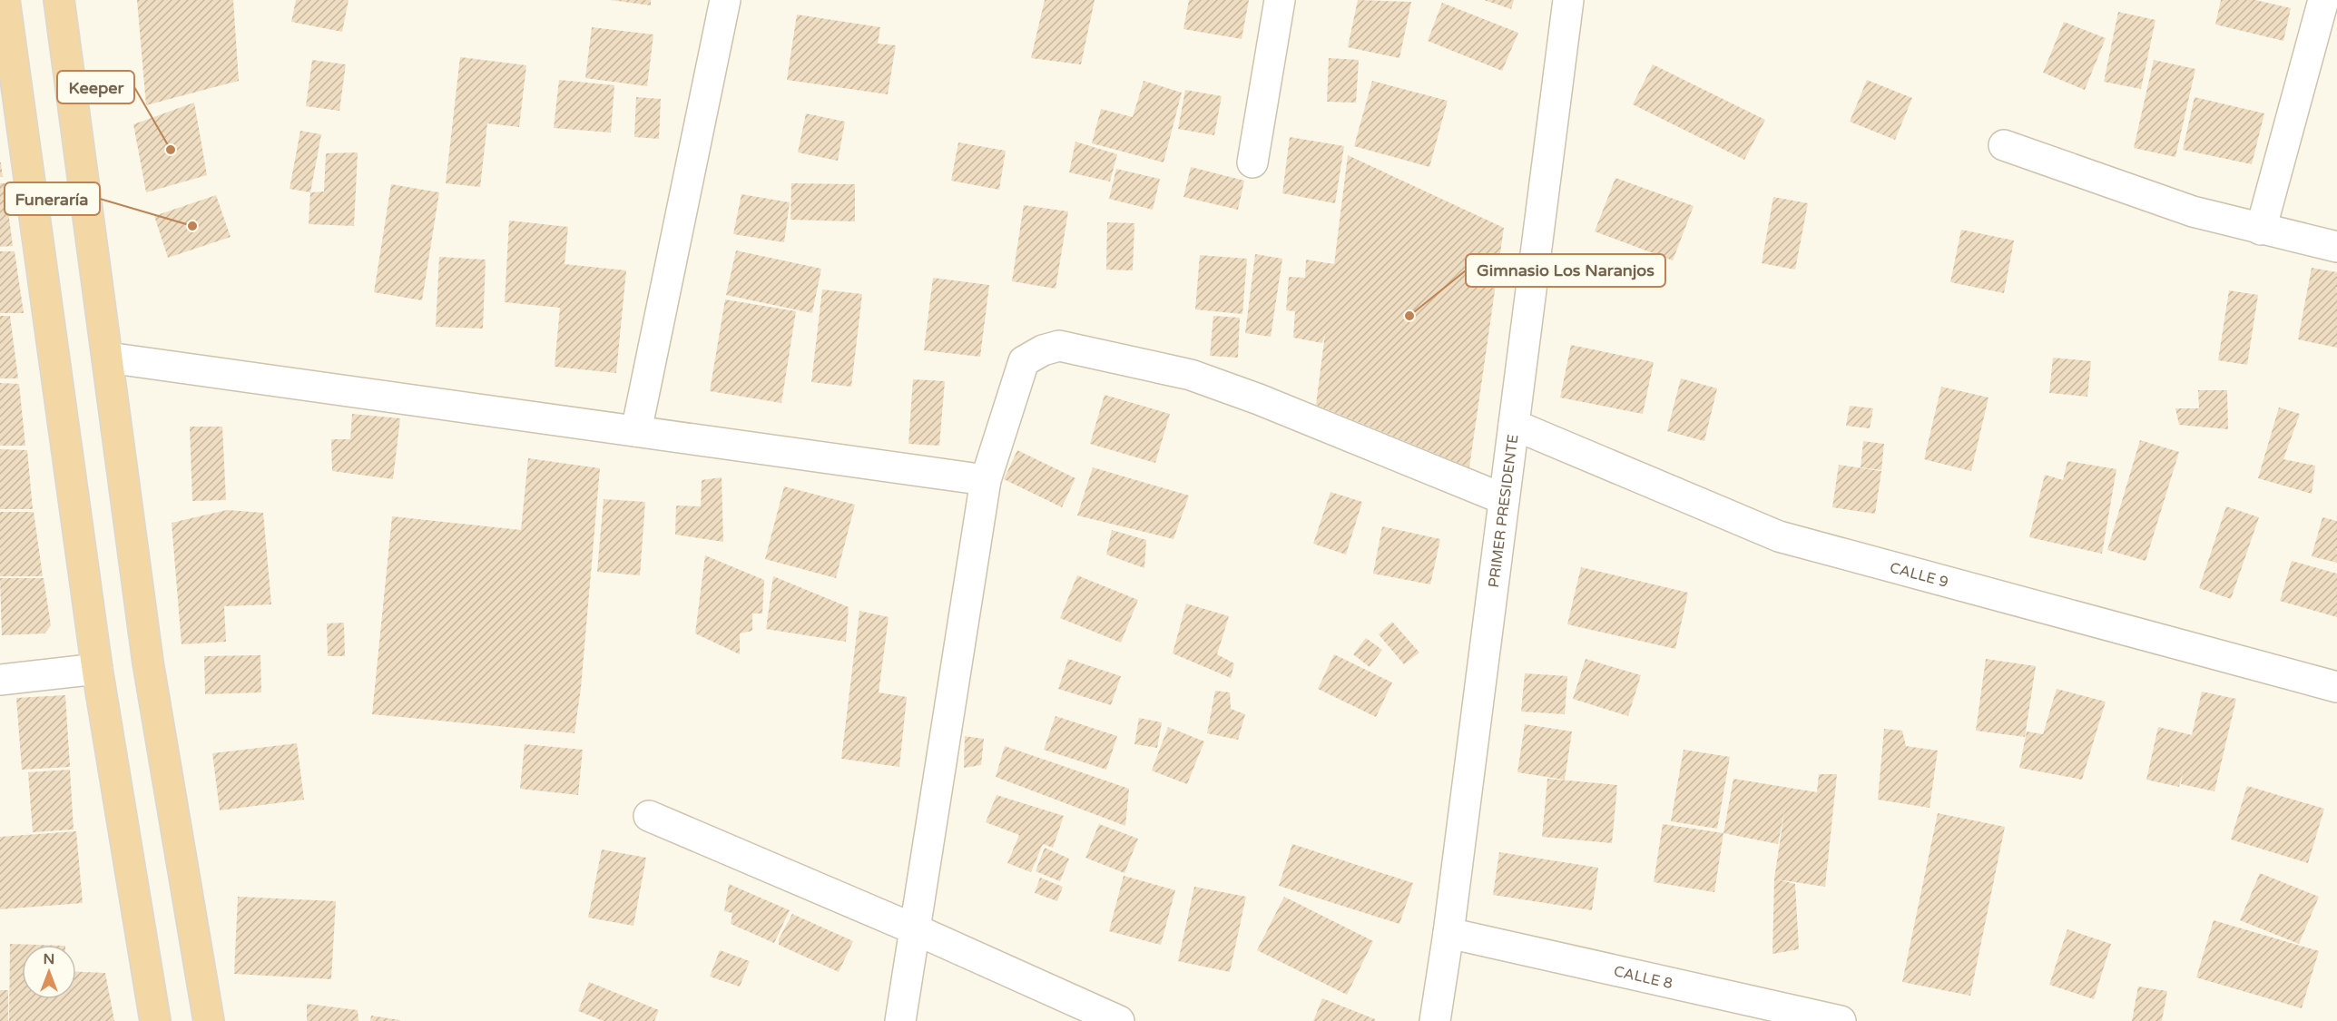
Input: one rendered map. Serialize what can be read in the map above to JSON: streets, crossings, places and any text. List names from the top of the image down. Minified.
{"streets":{"street":["PRIMER PRESIDENTE","CALLE 9","CALLE 8"]},"crossings":[["PRIMER PRESIDENTE","CALLE 9"],["PRIMER PRESIDENTE","CALLE 8"]],"places":["Keeper","Funeraría","Gimnasio Los Naranjos"],"north":"top"}
